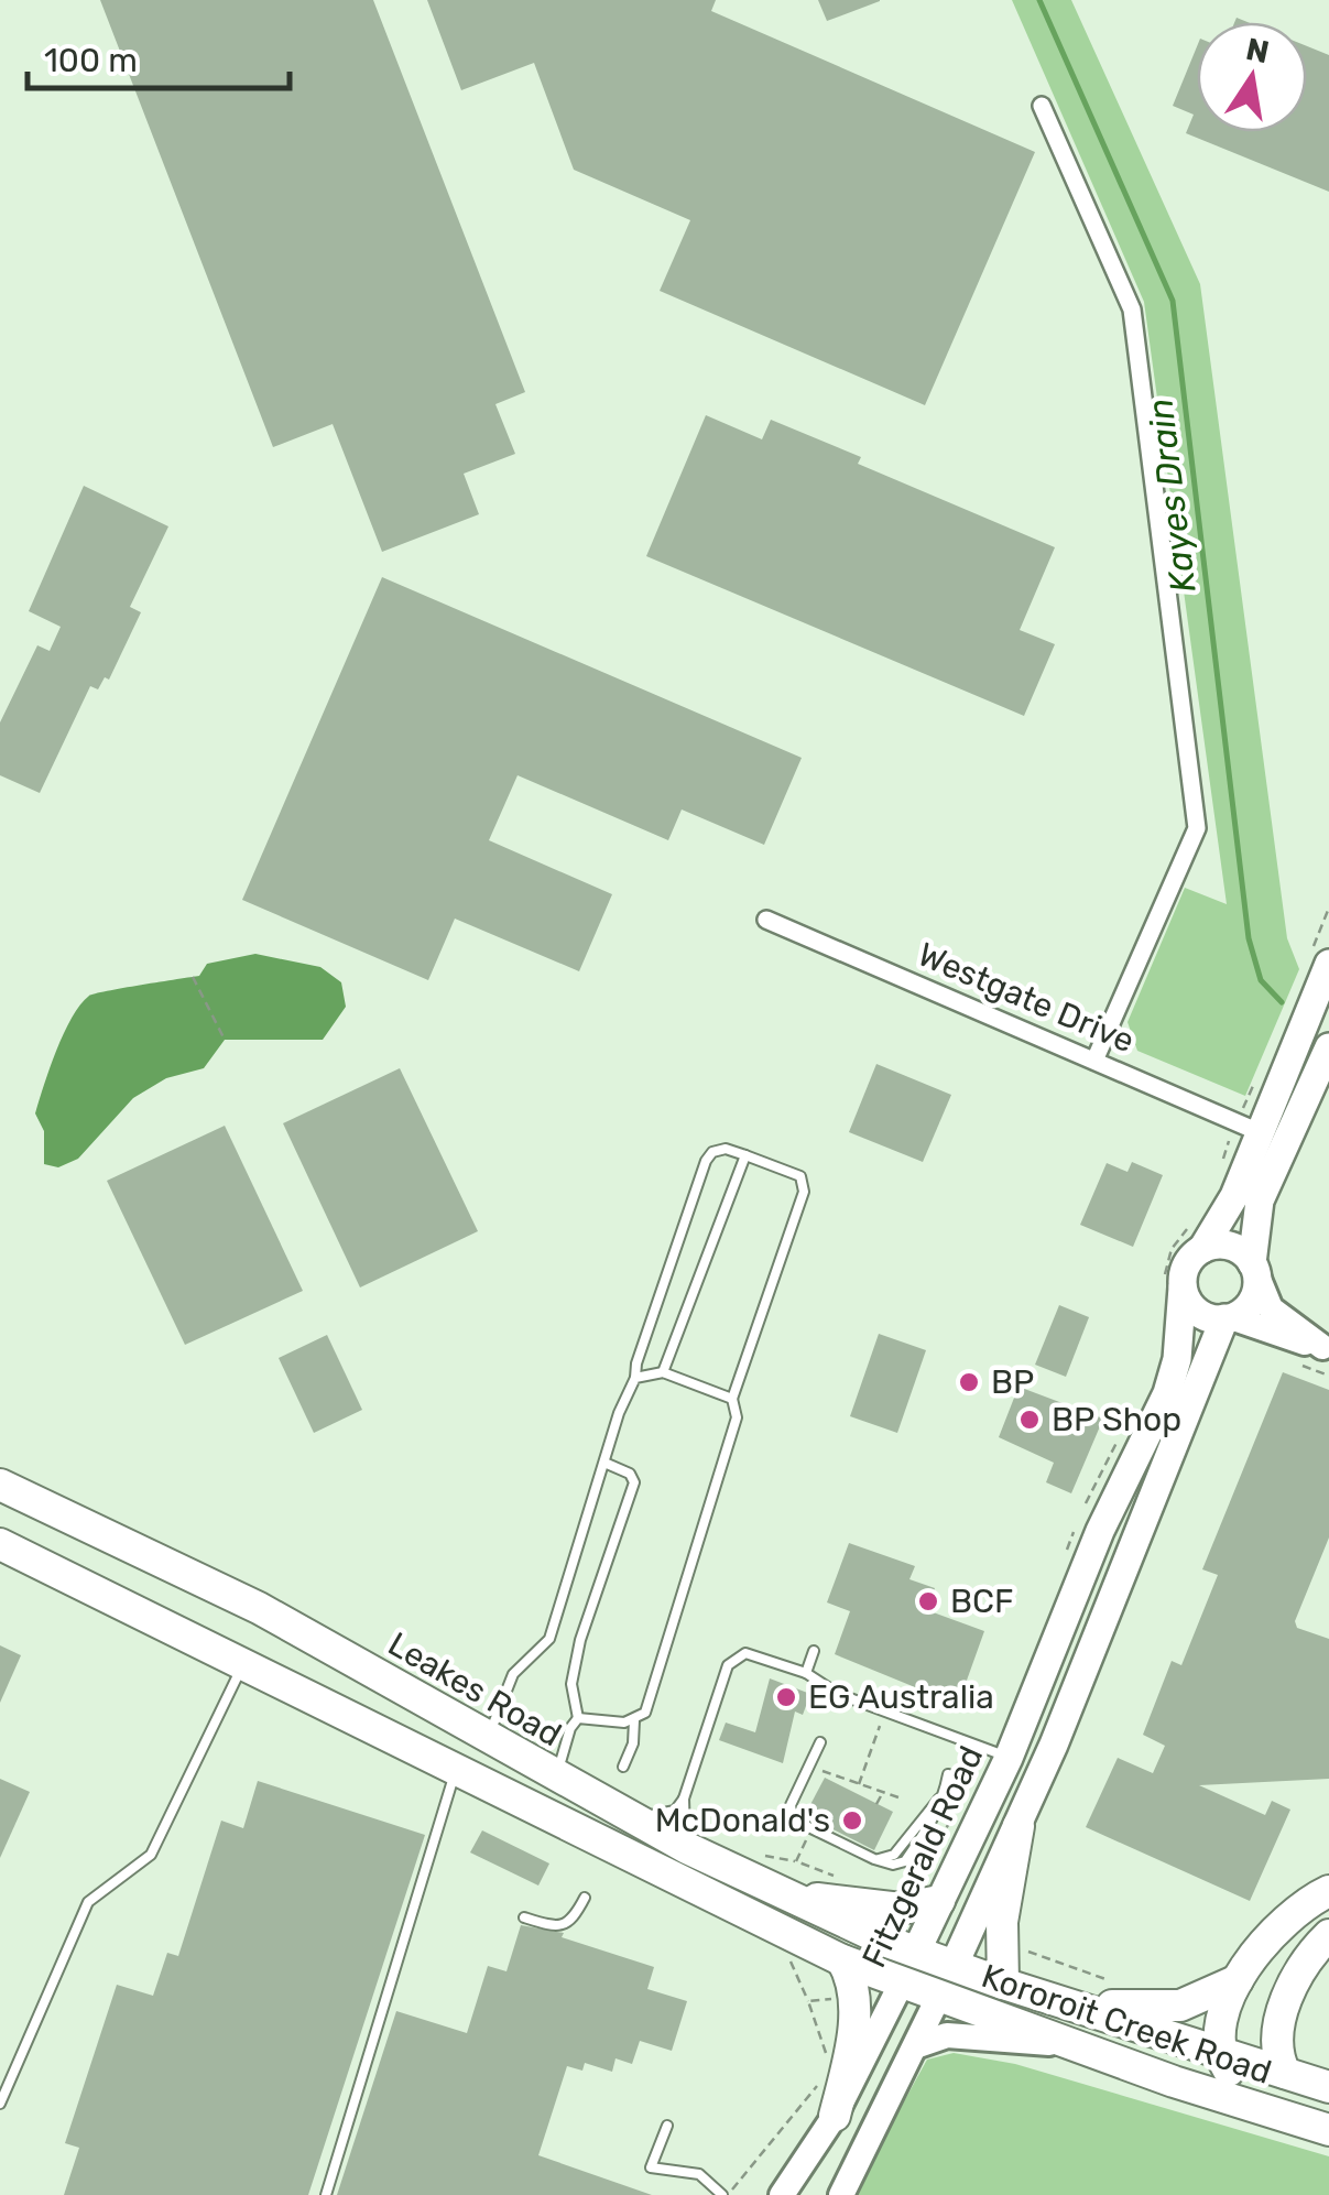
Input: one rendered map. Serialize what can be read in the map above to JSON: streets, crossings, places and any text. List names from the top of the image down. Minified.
{"streets":{"highway":["Leakes Road","Fitzgerald Road","Kororoit Creek Road"],"street":["Westgate Drive"]},"crossings":[["Leakes Road","Fitzgerald Road"],["Leakes Road","Kororoit Creek Road"],["Fitzgerald Road","Kororoit Creek Road"]],"water":["Kayes Drain"],"places":["BP","BP Shop","BCF","EG Australia","McDonald's"],"scale_bar":"100 m","north":"top"}
